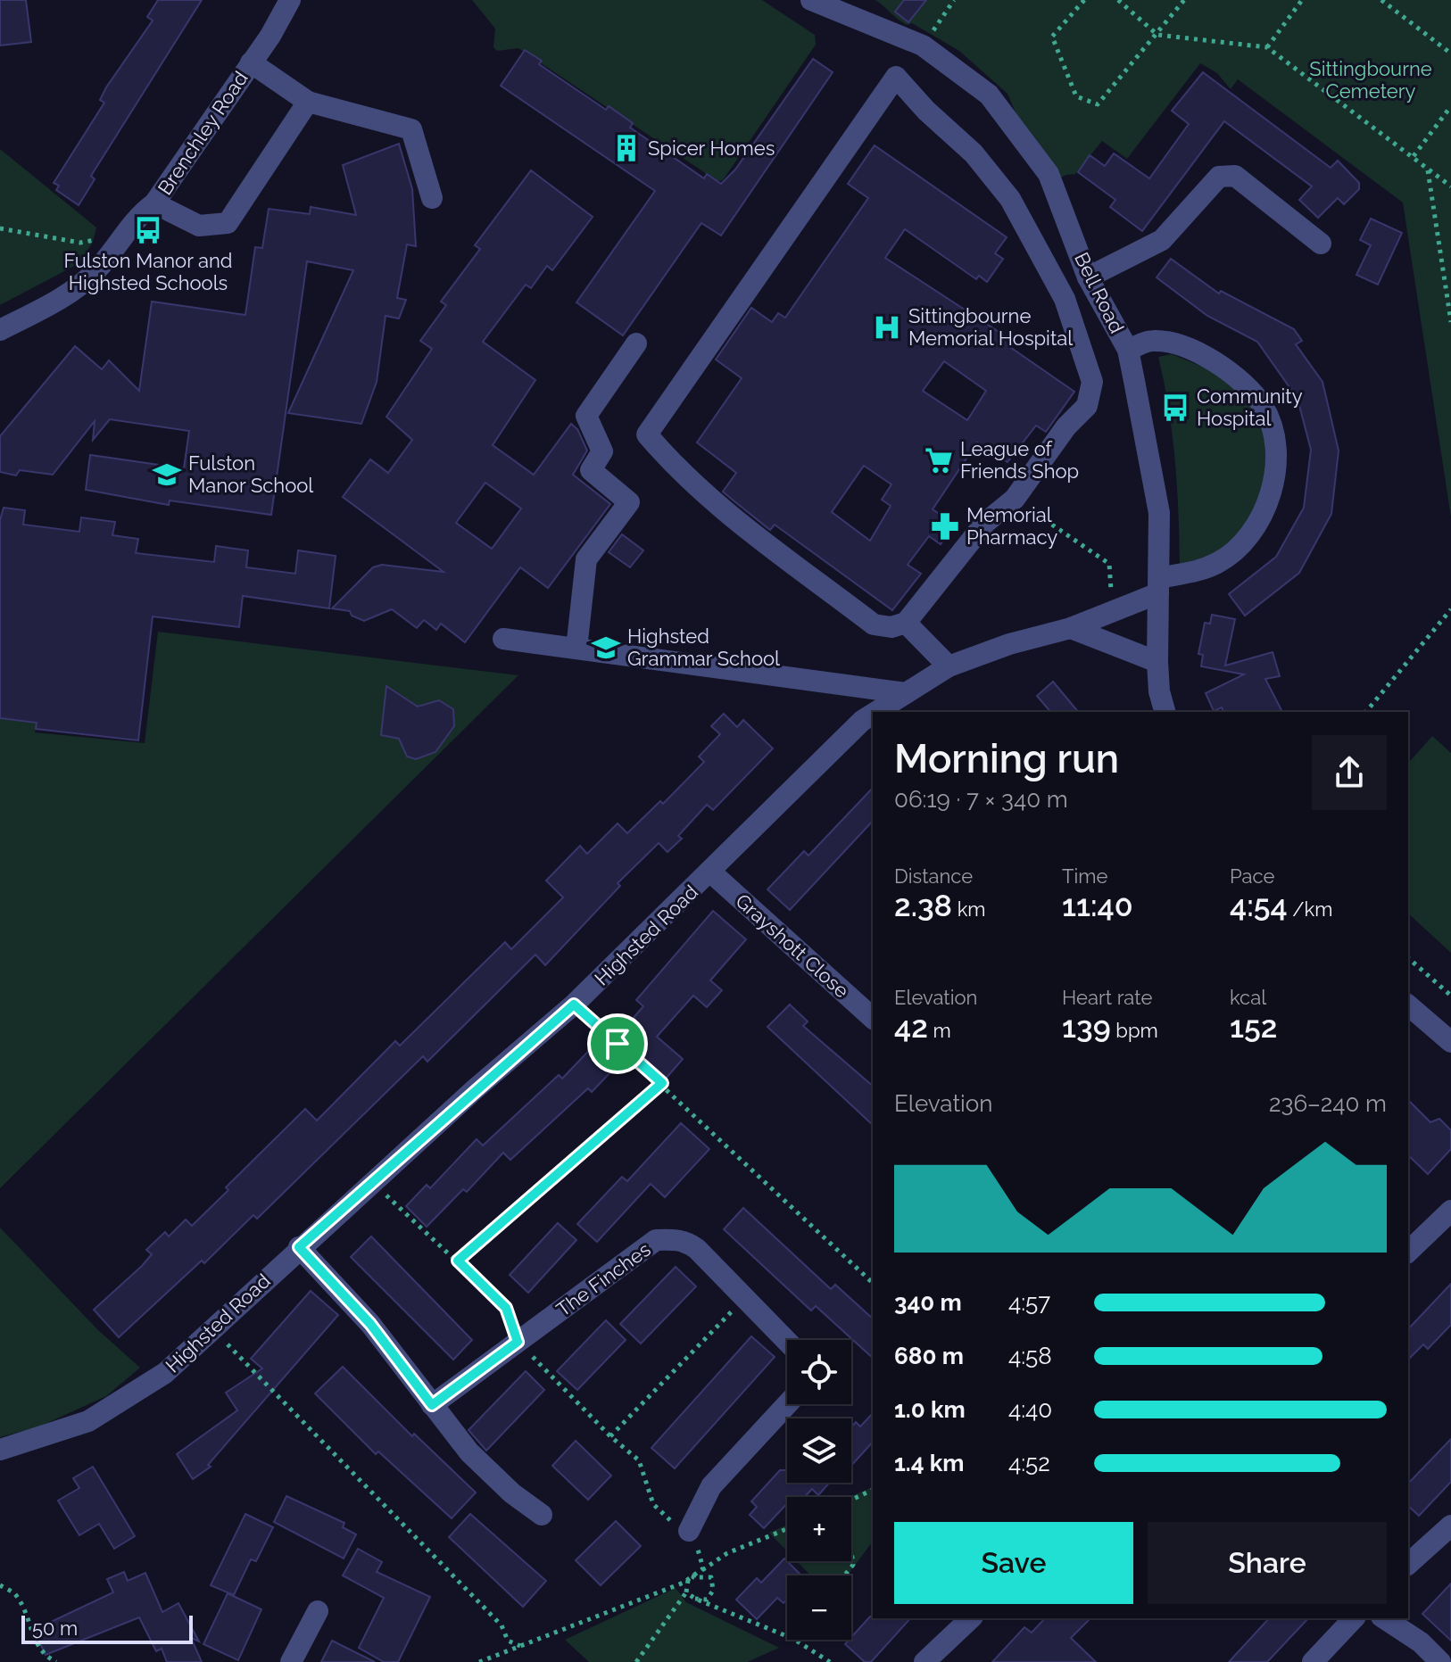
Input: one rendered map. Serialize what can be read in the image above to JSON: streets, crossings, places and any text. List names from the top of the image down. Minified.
{"streets":{"street":["Brenchley Road","Bell Road","Highsted Road","Grayshott Close","The Finches"]},"crossings":[["Bell Road","Highsted Road"],["Highsted Road","Grayshott Close"]],"parks":["Sittingbourne Cemetery"],"places":{"building":["Spicer Homes"],"bus stop":["Fulston Manor and Highsted Schools","Community Hospital"],"hospital":["Sittingbourne Memorial Hospital"],"supermarket":["League of Friends Shop"],"school or university":["Fulston Manor School","Highsted Grammar School"],"pharmacy":["Memorial Pharmacy"]},"scale_bar":"50 m","page":{"heading":["Morning run","06:19 · 7 × 340 m"],"stats":[["Distance","2.38 km"],["Time","11:40"],["Pace","4:54 /km"],["Elevation","42 m"],["Heart rate","139 bpm"],["kcal","152"]],"chart":["Elevation","236–240 m"],"list":[{"name":"340 m","note":"4:57"},{"name":"680 m","note":"4:58"},{"name":"1.0 km","note":"4:40"},{"name":"1.4 km","note":"4:52"}],"map_buttons":["+","−"],"buttons":["Save","Share"],"scale":"50 m"}}
